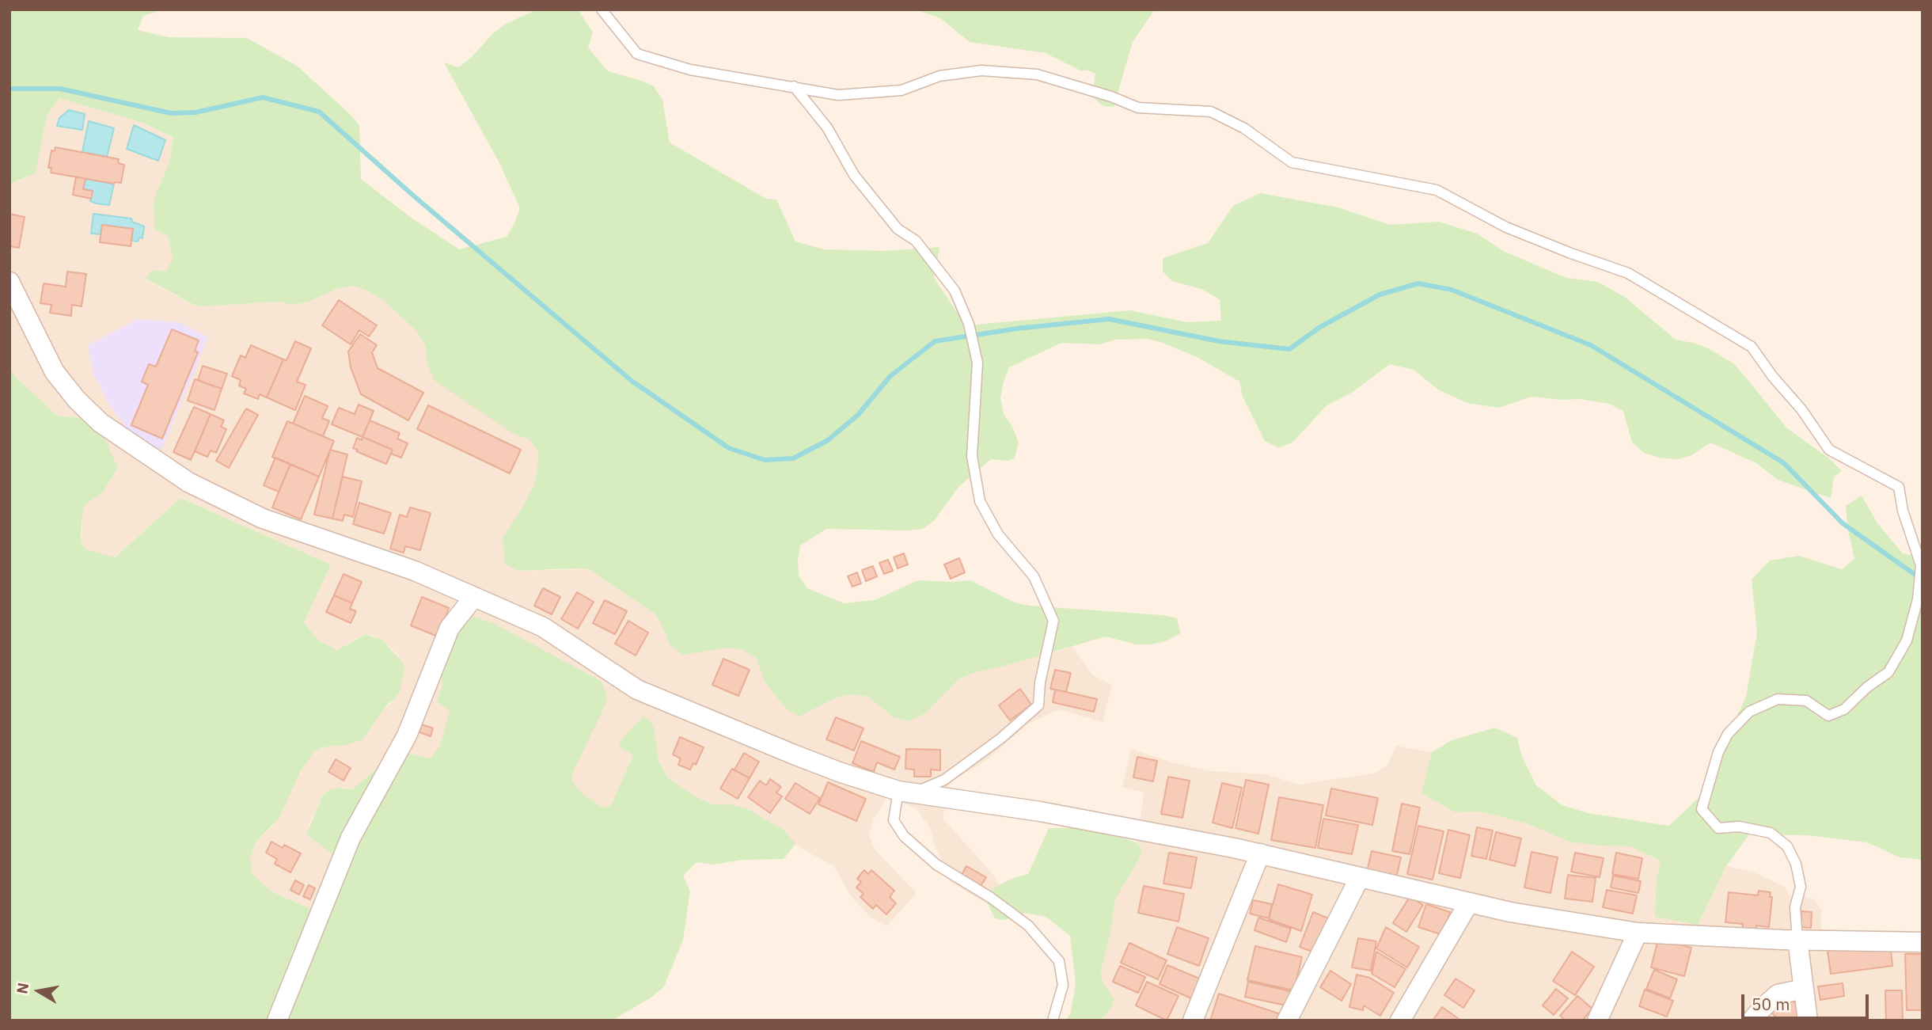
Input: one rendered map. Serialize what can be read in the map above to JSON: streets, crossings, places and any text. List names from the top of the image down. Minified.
{"scale_bar":"50 m","north":"left"}
